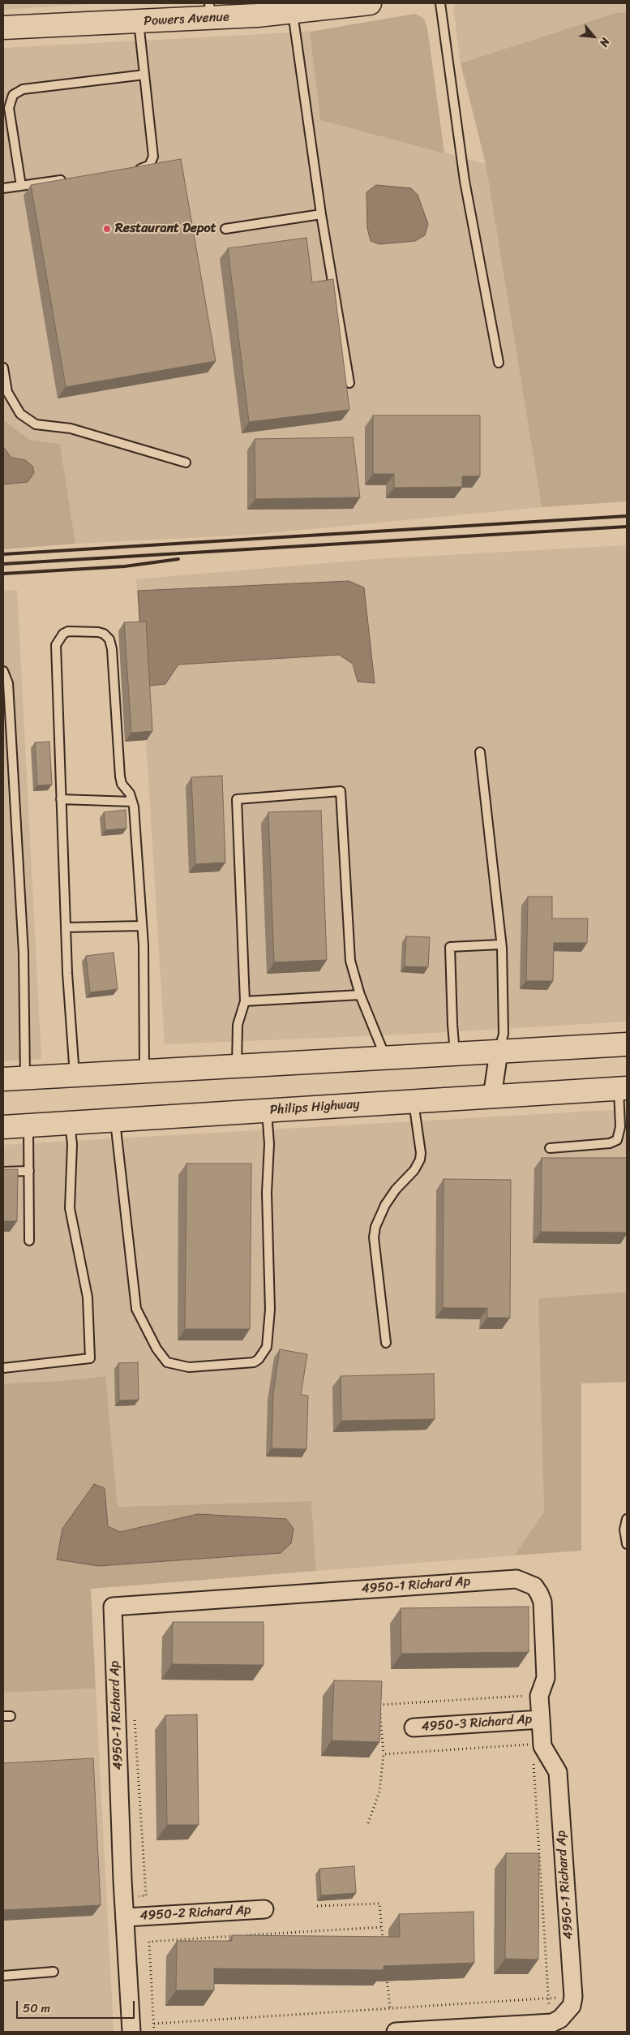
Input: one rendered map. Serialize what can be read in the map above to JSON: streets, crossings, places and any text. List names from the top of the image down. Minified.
{"streets":{"main road":["Powers Avenue","Philips Highway"],"street":["4950-1 Richard Ap","4950-3 Richard Ap","4950-2 Richard Ap"]},"crossings":[["4950-1 Richard Ap","4950-3 Richard Ap"],["4950-1 Richard Ap","4950-2 Richard Ap"]],"places":["Restaurant Depot"],"scale_bar":"50 m","north":"bottom right"}
